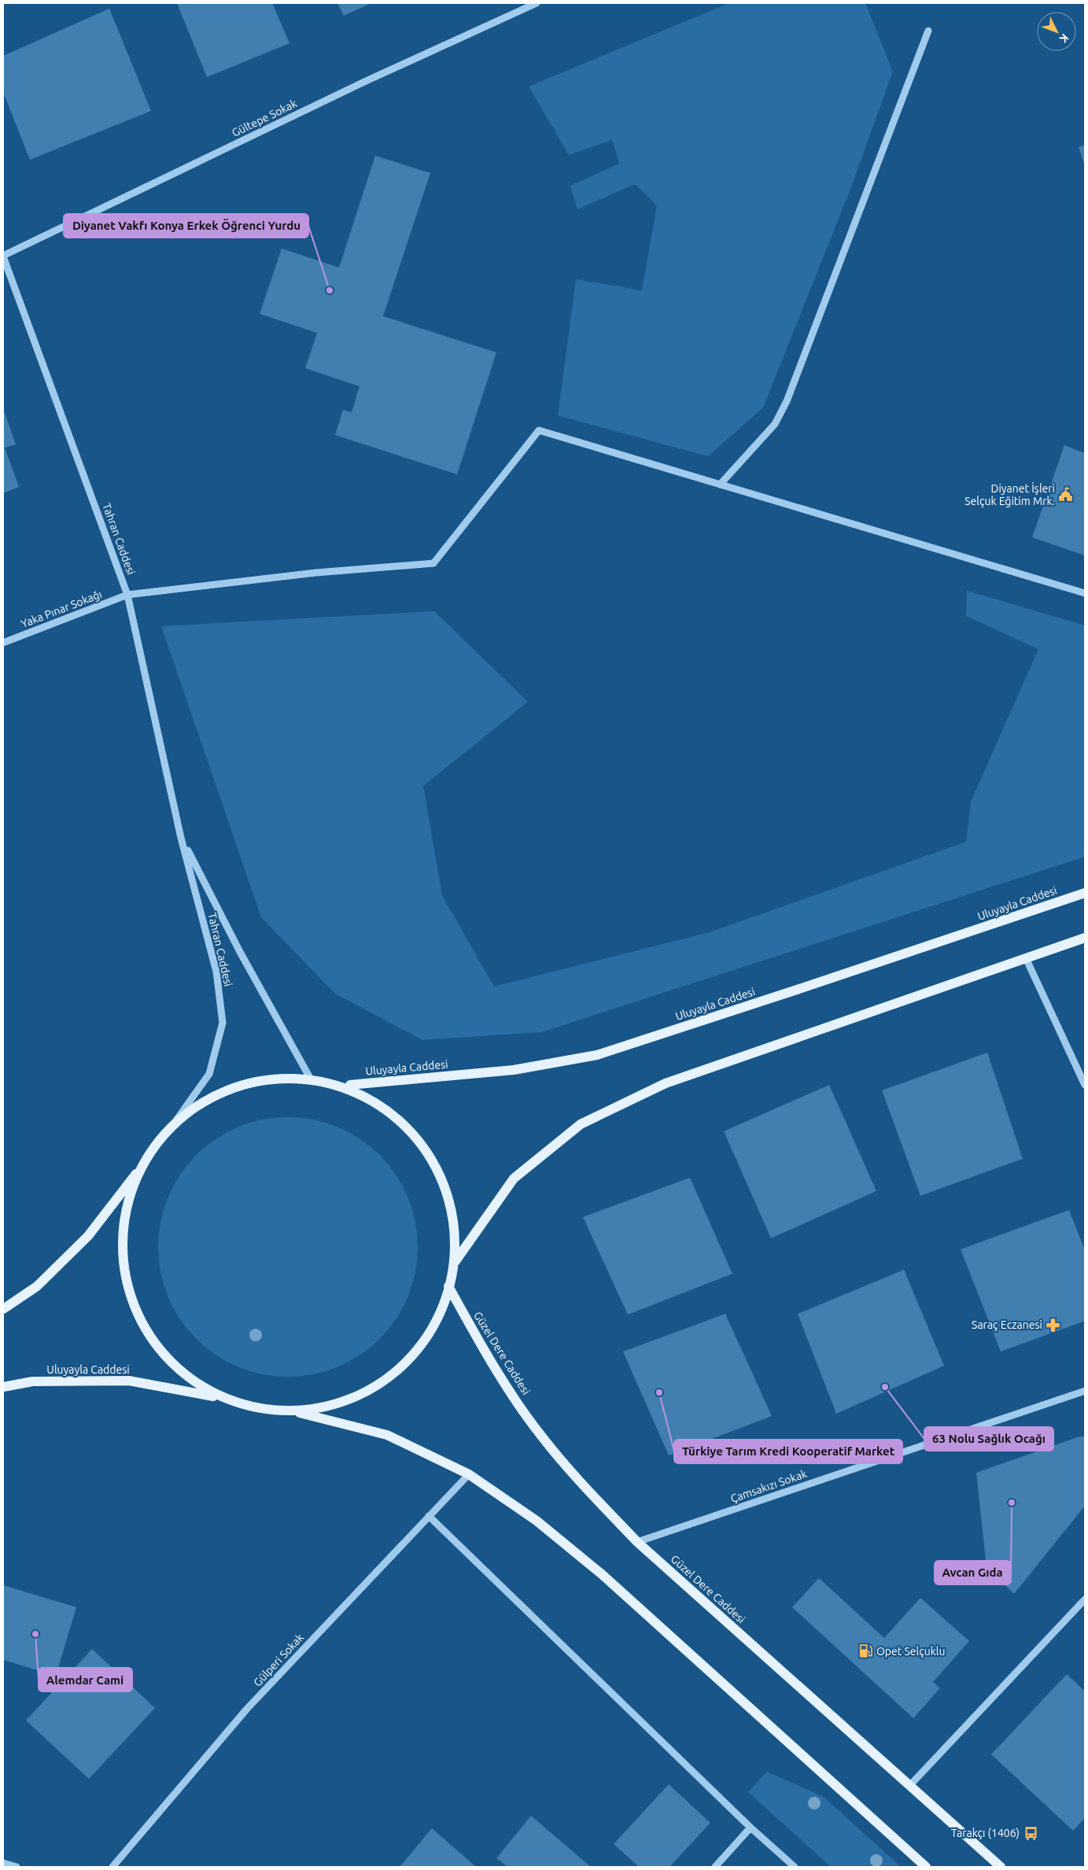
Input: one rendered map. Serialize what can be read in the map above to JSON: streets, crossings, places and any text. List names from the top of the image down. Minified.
{"streets":{"main road":["Uluyayla Caddesi","Güzel Dere Caddesi"],"street":["Gültepe Sokak","Tahran Caddesi","Yaka Pınar Sokağı","Çamsakızı Sokak","Gülperi Sokak"]},"crossings":[["Gültepe Sokak","Tahran Caddesi"],["Tahran Caddesi","Yaka Pınar Sokağı"],["Güzel Dere Caddesi","Çamsakızı Sokak"]],"places":{"other":["Diyanet Vakfı Konya Erkek Öğrenci Yurdu","63 Nolu Sağlık Ocağı","Türkiye Tarım Kredi Kooperatif Market","Avcan Gıda","Alemdar Cami"],"public building":["Diyanet İşleri Selçuk Eğitim Mrk."],"pharmacy":["Saraç Eczanesi"],"fuel station":["Opet Selçuklu"],"bus stop":["Tarakçı (1406)"]},"north":"bottom right"}
